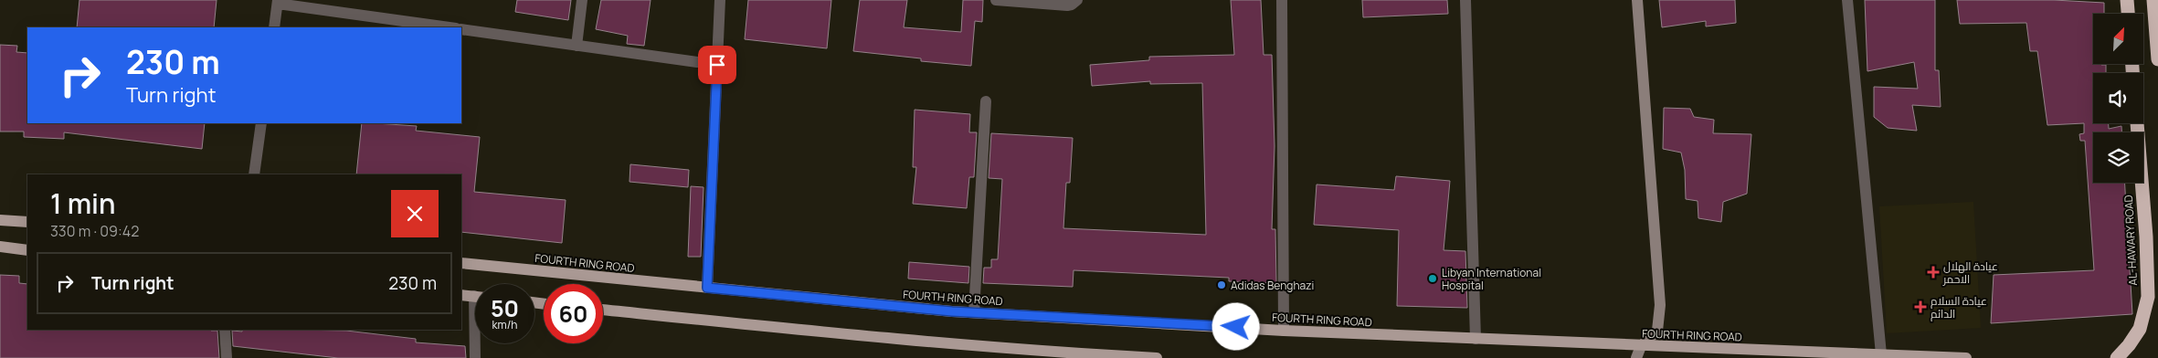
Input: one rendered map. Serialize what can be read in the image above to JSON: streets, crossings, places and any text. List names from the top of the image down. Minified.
{"streets":{"highway":["AL-HAWARY ROAD"],"main road":["FOURTH RING ROAD"]},"places":{"health":["عيادة الهلال الاحمر","عيادة السلام الدائم"],"other":["Libyan International Hospital","Adidas Benghazi"]},"north":"top right","page":{"turn":["230 m","Turn right"],"heading":["1 min","330 m · 09:42"],"list":[{"name":"Turn right","value":"230 m"}],"speed":"50 km/h","limit":"60"}}
